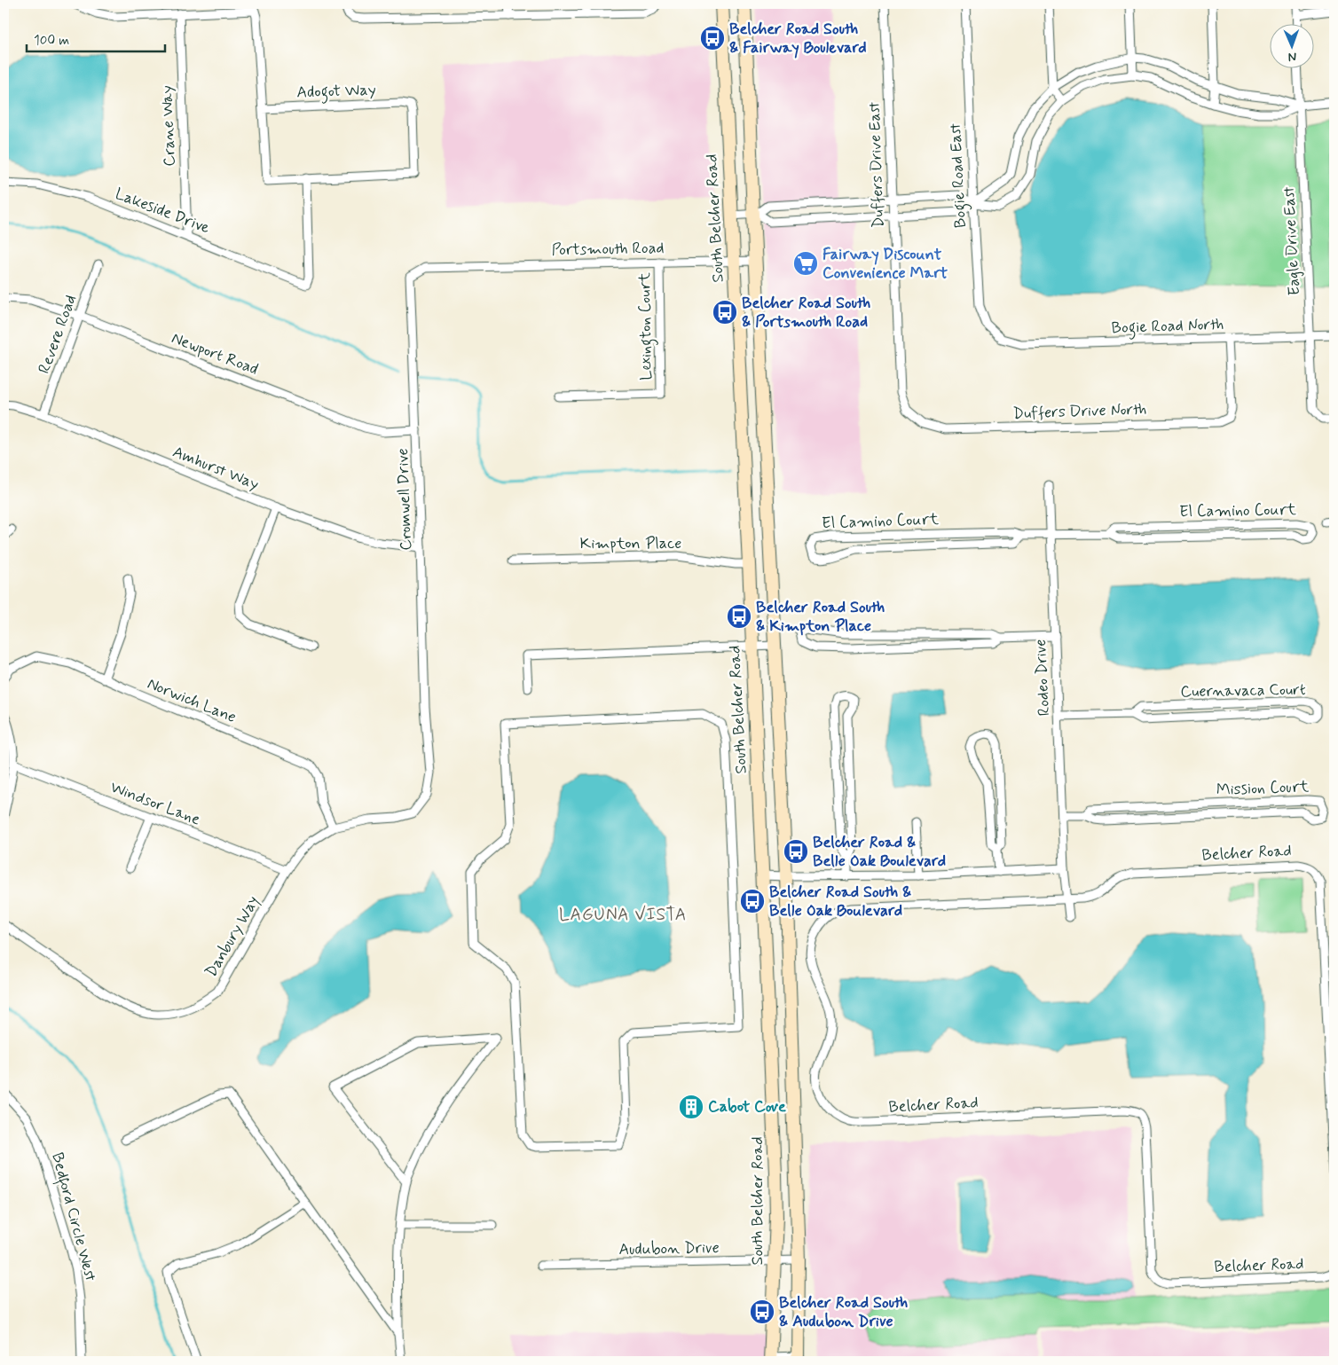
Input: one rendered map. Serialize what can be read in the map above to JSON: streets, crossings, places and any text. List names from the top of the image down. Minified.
{"streets":{"main road":["South Belcher Road"],"street":["Adogot Way","Crane Way","Duffers Drive East","Bogie Road East","Lakeside Drive","Eagle Drive East","Portsmouth Road","Lexington Court","Bogie Road North","Revere Road","Newport Road","Duffers Drive North","Amhurst Way","Cromwell Drive","El Camino Court","Kimpton Place","Rodeo Drive","Cuernavaca Court","Norwich Lane","Mission Court","Windsor Lane","Belcher Road","Danbury Way","Bedford Circle West","Audubon Drive"]},"crossings":[["Adogot Way","Lakeside Drive"],["Crane Way","Lakeside Drive"],["Duffers Drive East","Duffers Drive North"],["Bogie Road East","Bogie Road North"],["South Belcher Road","Portsmouth Road"],["South Belcher Road","Kimpton Place"],["South Belcher Road","Audubon Drive"],["Eagle Drive East","Bogie Road North"],["Portsmouth Road","Lexington Court"],["Portsmouth Road","Cromwell Drive"],["Bogie Road North","Duffers Drive North"],["Revere Road","Newport Road"],["Revere Road","Amhurst Way"],["Newport Road","Cromwell Drive"],["Amhurst Way","Cromwell Drive"],["Cromwell Drive","Danbury Way"],["El Camino Court","Rodeo Drive"],["Rodeo Drive","Cuernavaca Court"],["Rodeo Drive","Mission Court"],["Norwich Lane","Danbury Way"],["Windsor Lane","Danbury Way"]],"districts":["LAGUNA VISTA"],"places":{"bus stop":["Belcher Road South & Fairway Boulevard","Belcher Road South & Portsmouth Road","Belcher Road South & Kimpton Place","Belcher Road & Belle Oak Boulevard","Belcher Road South & Belle Oak Boulevard","Belcher Road South & Audubon Drive"],"supermarket":["Fairway Discount Convenience Mart"],"building":["Cabot Cove"]},"scale_bar":"100 m","north":"bottom"}
